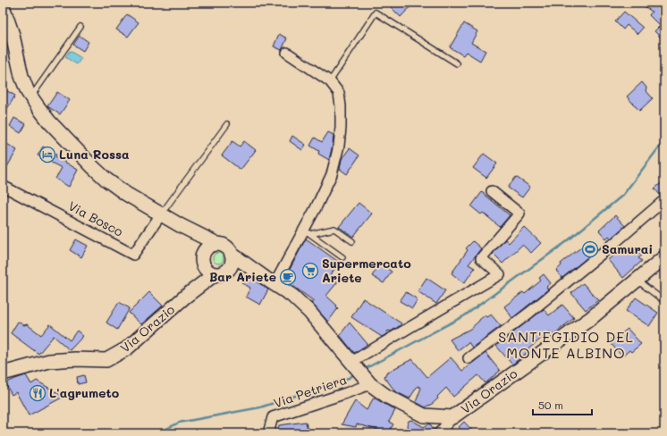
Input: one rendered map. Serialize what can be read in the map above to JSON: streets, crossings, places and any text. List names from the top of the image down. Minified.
{"streets":{"main road":["Via Orazio"],"street":["Via Bosco","Via Petriera"]},"crossings":[["Via Orazio","Via Petriera"]],"districts":["SANT'EGIDIO DEL MONTE ALBINO"],"places":{"hotel":["Luna Rossa"],"sports":["Samurai"],"supermarket":["Supermercato Ariete"],"cafe":["Bar Ariete"],"restaurant":["L'agrumeto"]},"scale_bar":"50 m"}
